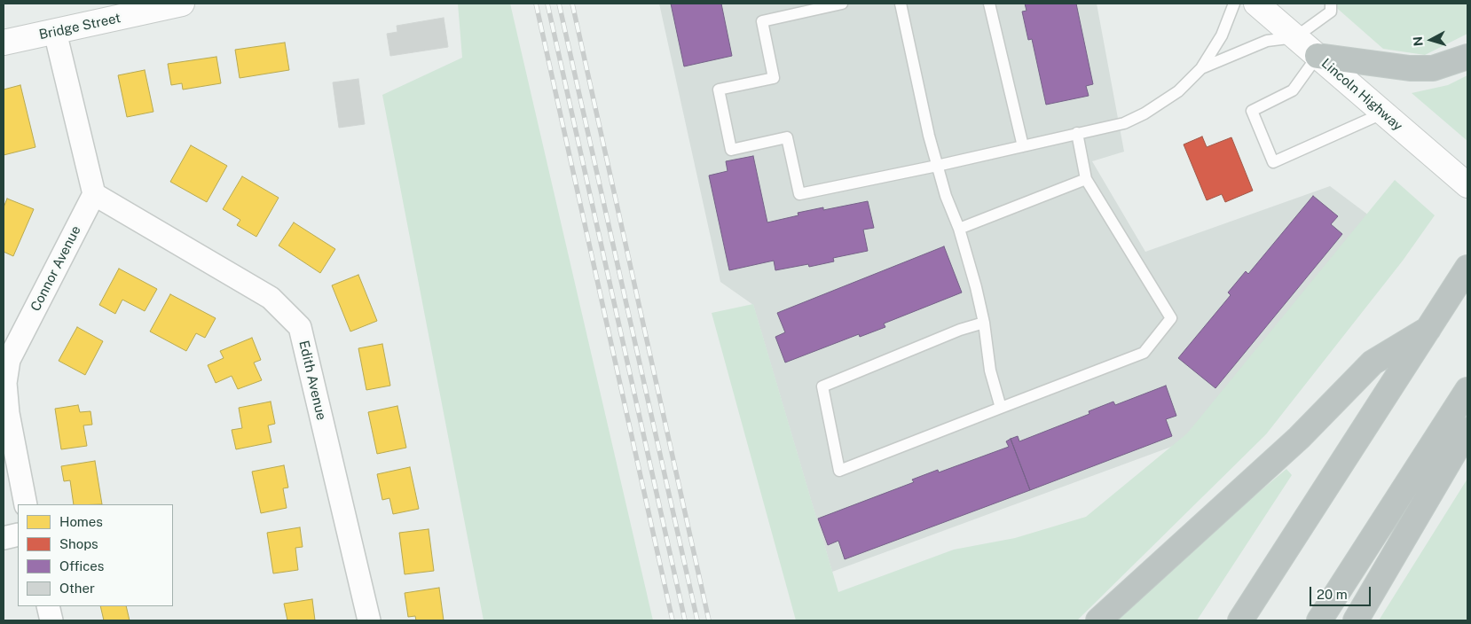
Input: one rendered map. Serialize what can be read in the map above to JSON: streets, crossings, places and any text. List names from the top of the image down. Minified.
{"streets":{"street":["Bridge Street","Lincoln Highway","Connor Avenue","Edith Avenue"]},"crossings":[["Connor Avenue","Edith Avenue"]],"legend":["Homes","Shops","Offices","Other"],"scale_bar":"20 m","north":"left"}
